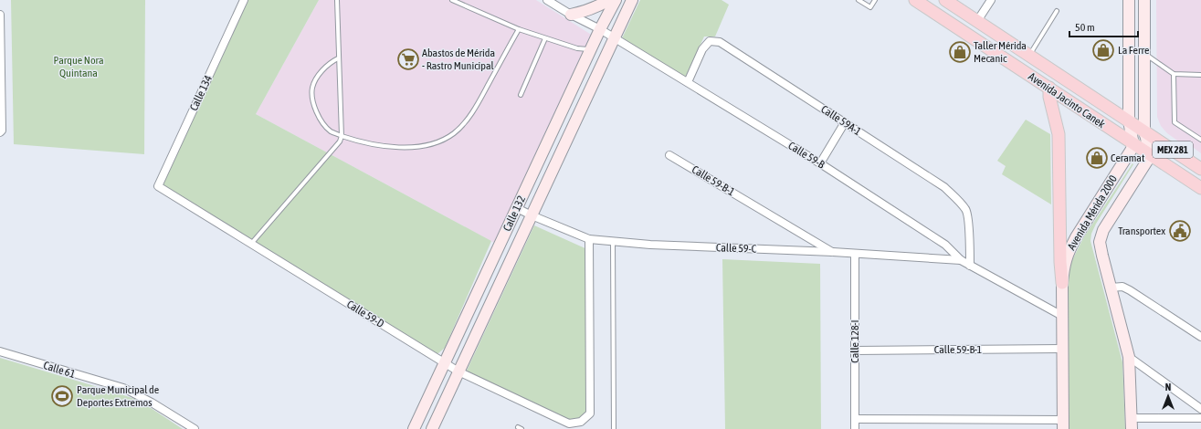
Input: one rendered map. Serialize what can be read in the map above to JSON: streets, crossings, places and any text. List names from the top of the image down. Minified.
{"streets":{"main road":["Avenida Jacinto Canek","MEX 281"],"street":["Calle 134","Calle 59A-1","Calle 59-B","Calle 59-B-1","Avenida Mérida 2000","Calle 132","Calle 59-C","Calle 59-D","Calle 128-I","Calle 61"]},"crossings":[["Calle 134","Calle 59-D"],["Avenida Jacinto Canek","Avenida Mérida 2000"],["Calle 59A-1","Calle 59-B"],["Calle 59-B","Avenida Mérida 2000"],["Calle 59-B","Calle 132"],["Calle 59-B","Calle 59-C"],["Calle 59-B-1","Avenida Mérida 2000"],["Calle 59-B-1","Calle 59-C"],["Calle 59-B-1","Calle 128-I"],["Calle 132","Calle 59-C"],["Calle 132","Calle 59-D"],["Calle 59-C","Calle 59-D"],["Calle 59-C","Calle 128-I"]],"parks":["Parque Nora Quintana"],"places":{"shop":["La Ferre","Taller Mérida Mecanic","Ceramat"],"supermarket":["Abastos de Mérida - Rastro Municipal"],"public building":["Transportex"],"sports":["Parque Municipal de Deportes Extremos"]},"scale_bar":"50 m","north":"top"}
